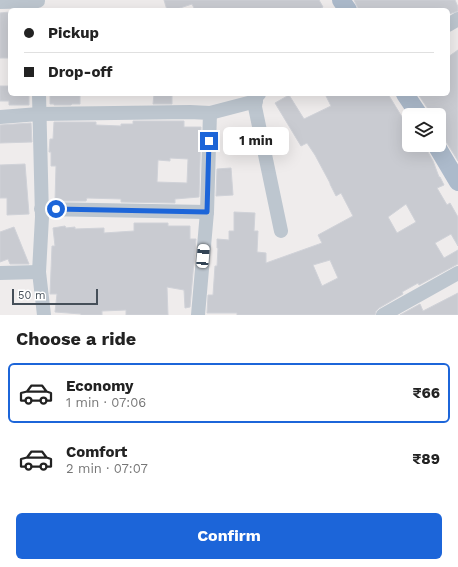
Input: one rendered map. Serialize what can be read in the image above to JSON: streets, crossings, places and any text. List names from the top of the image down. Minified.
{"scale_bar":"50 m","page":{"banner":["Pickup","Drop-off"],"bubble":"1 min","scale":"50 m","heading":"Choose a ride","list":[{"name":"Economy","note":"1 min · 07:06","value":"₹66"},{"name":"Comfort","note":"2 min · 07:07","value":"₹89"}],"buttons":"Confirm"}}
